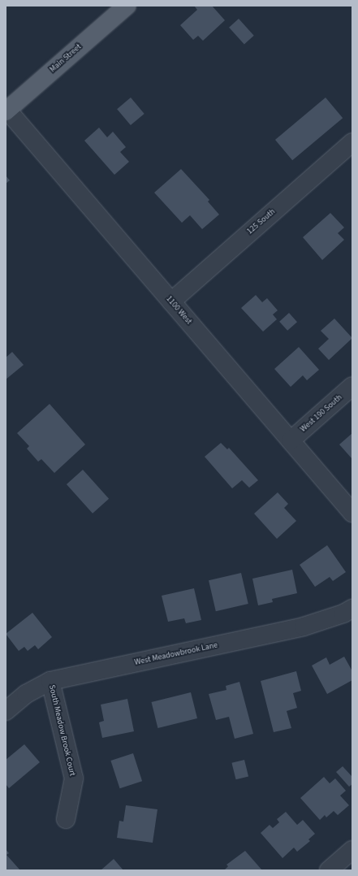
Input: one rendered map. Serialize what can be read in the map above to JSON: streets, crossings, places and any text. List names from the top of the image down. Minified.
{"streets":{"main road":["Main Street"],"street":["125 South","1100 West","West 190 South","West Meadowbrook Lane","South Meadow Brook Court"]},"crossings":[["Main Street","1100 West"],["125 South","1100 West"],["1100 West","West 190 South"],["West Meadowbrook Lane","South Meadow Brook Court"]]}
